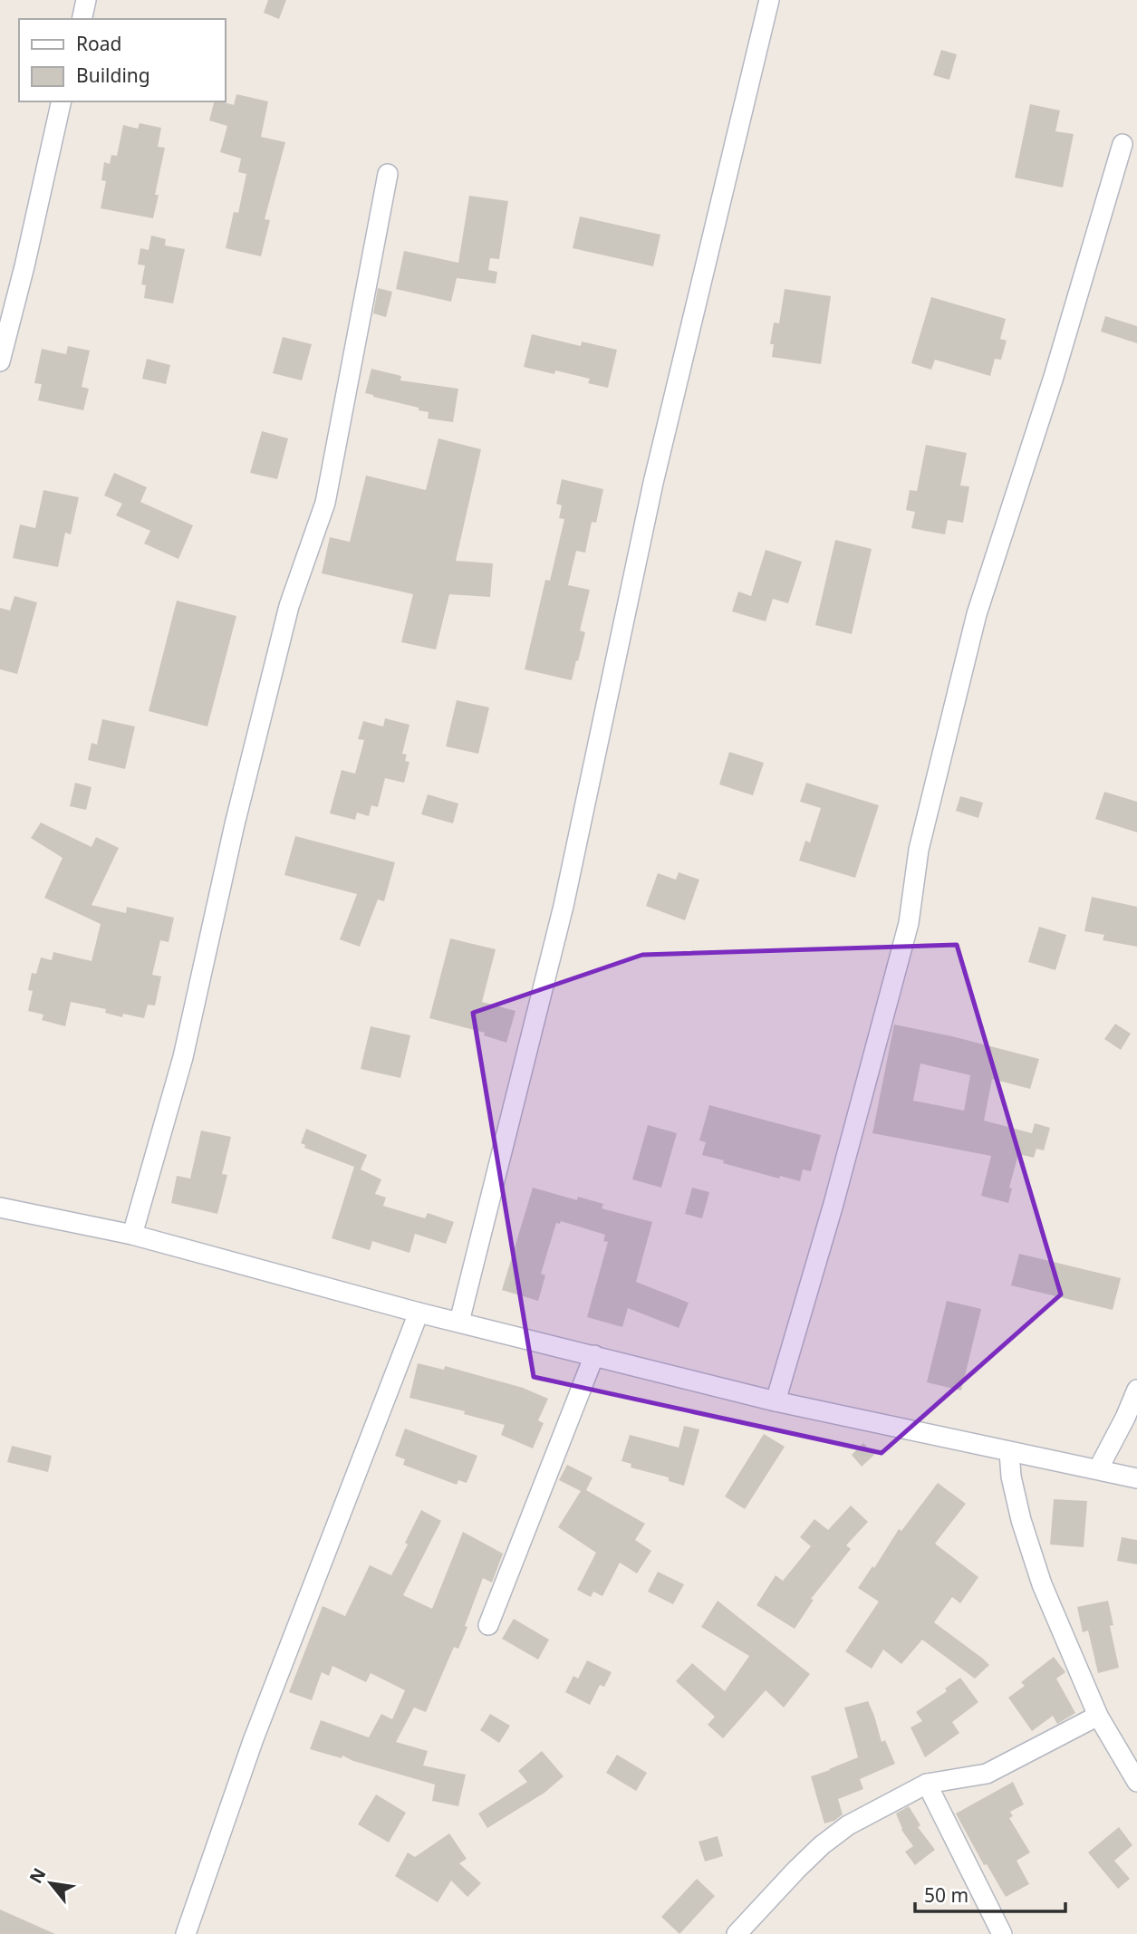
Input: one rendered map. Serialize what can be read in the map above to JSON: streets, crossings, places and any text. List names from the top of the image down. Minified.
{"legend":["Road","Building"],"scale_bar":"50 m","north":"top left"}
